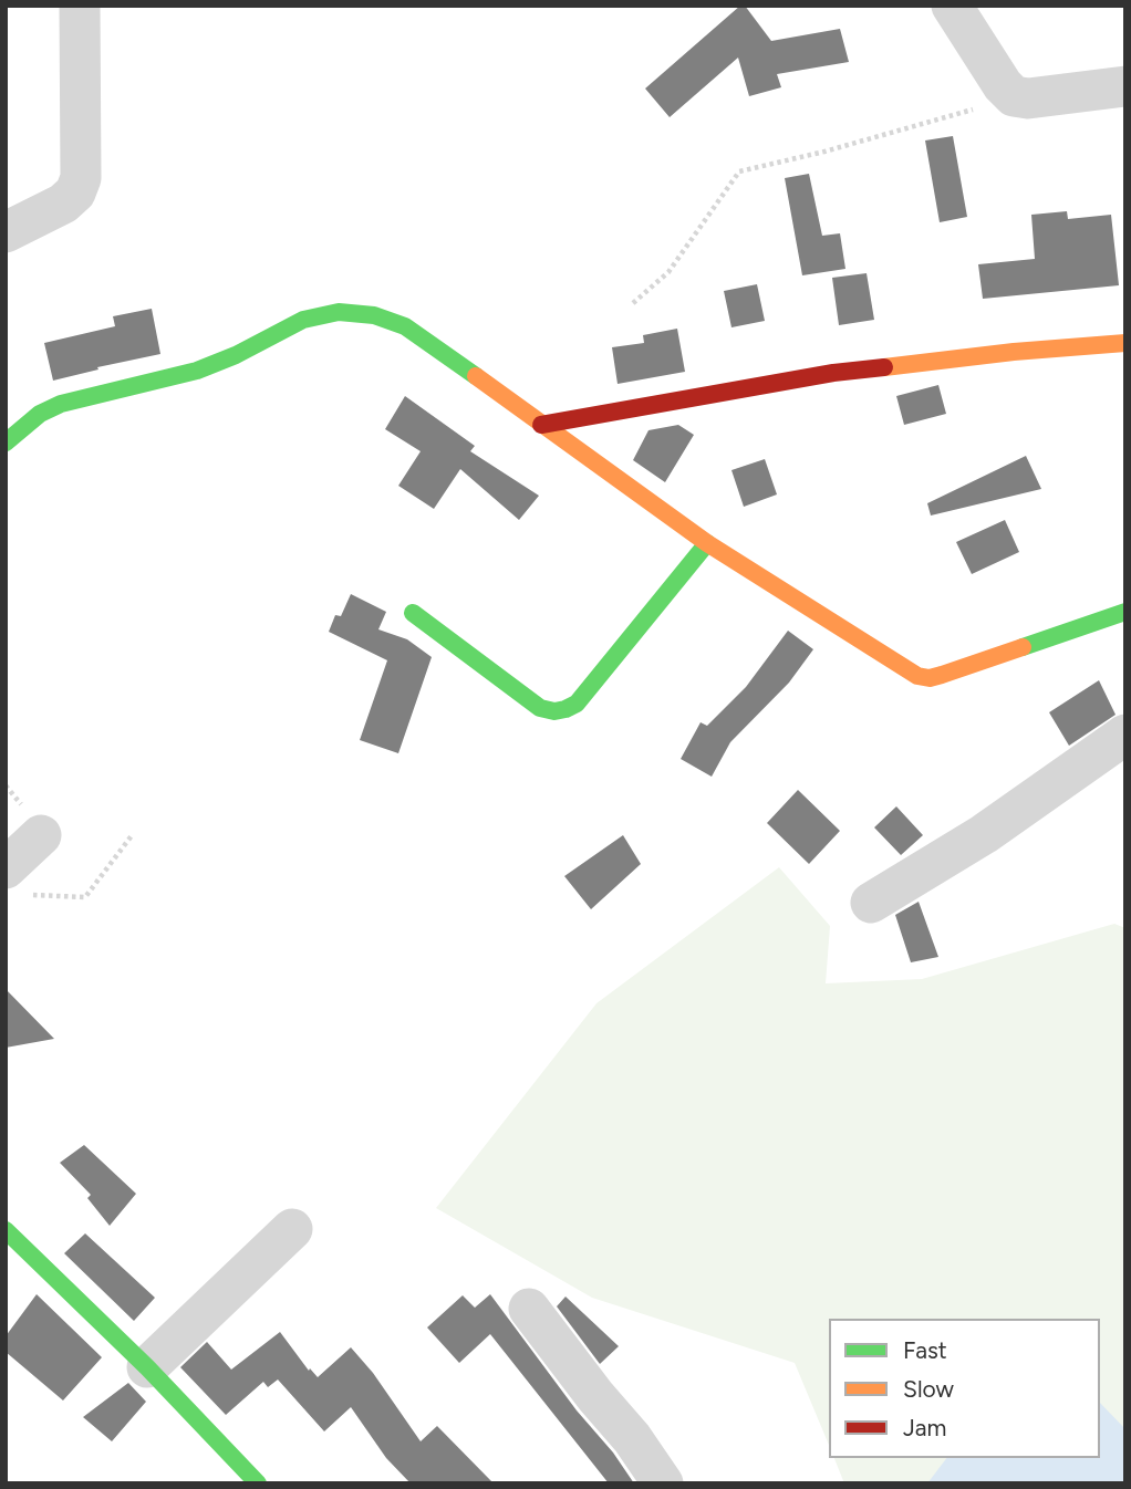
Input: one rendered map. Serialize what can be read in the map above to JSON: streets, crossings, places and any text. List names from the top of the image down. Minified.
{"legend":["Fast","Slow","Jam"]}
